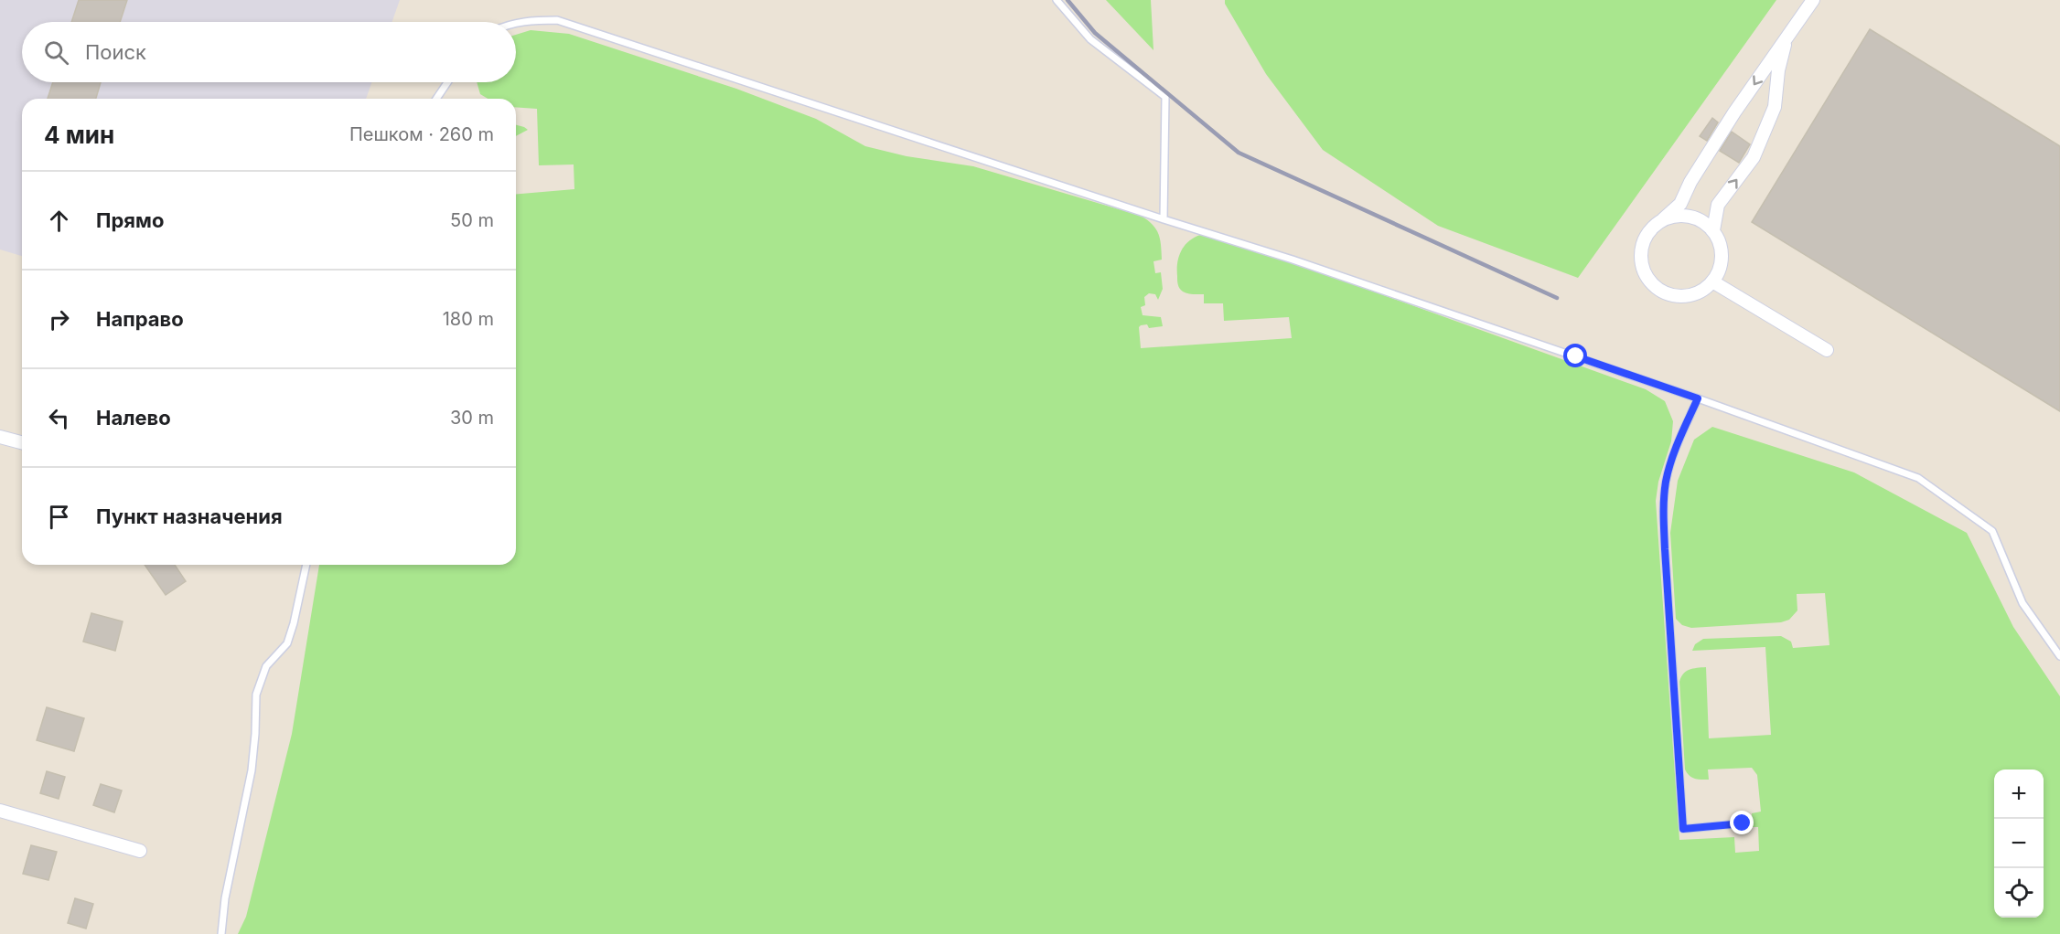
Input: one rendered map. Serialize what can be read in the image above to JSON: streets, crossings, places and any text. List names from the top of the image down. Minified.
{"page":{"search":"Поиск","heading":["4 мин","Пешком · 260 m"],"list":[["Прямо","50 m"],["Направо","180 m"],["Налево","30 m"],"Пункт назначения"],"map_buttons":["+","−"]}}
